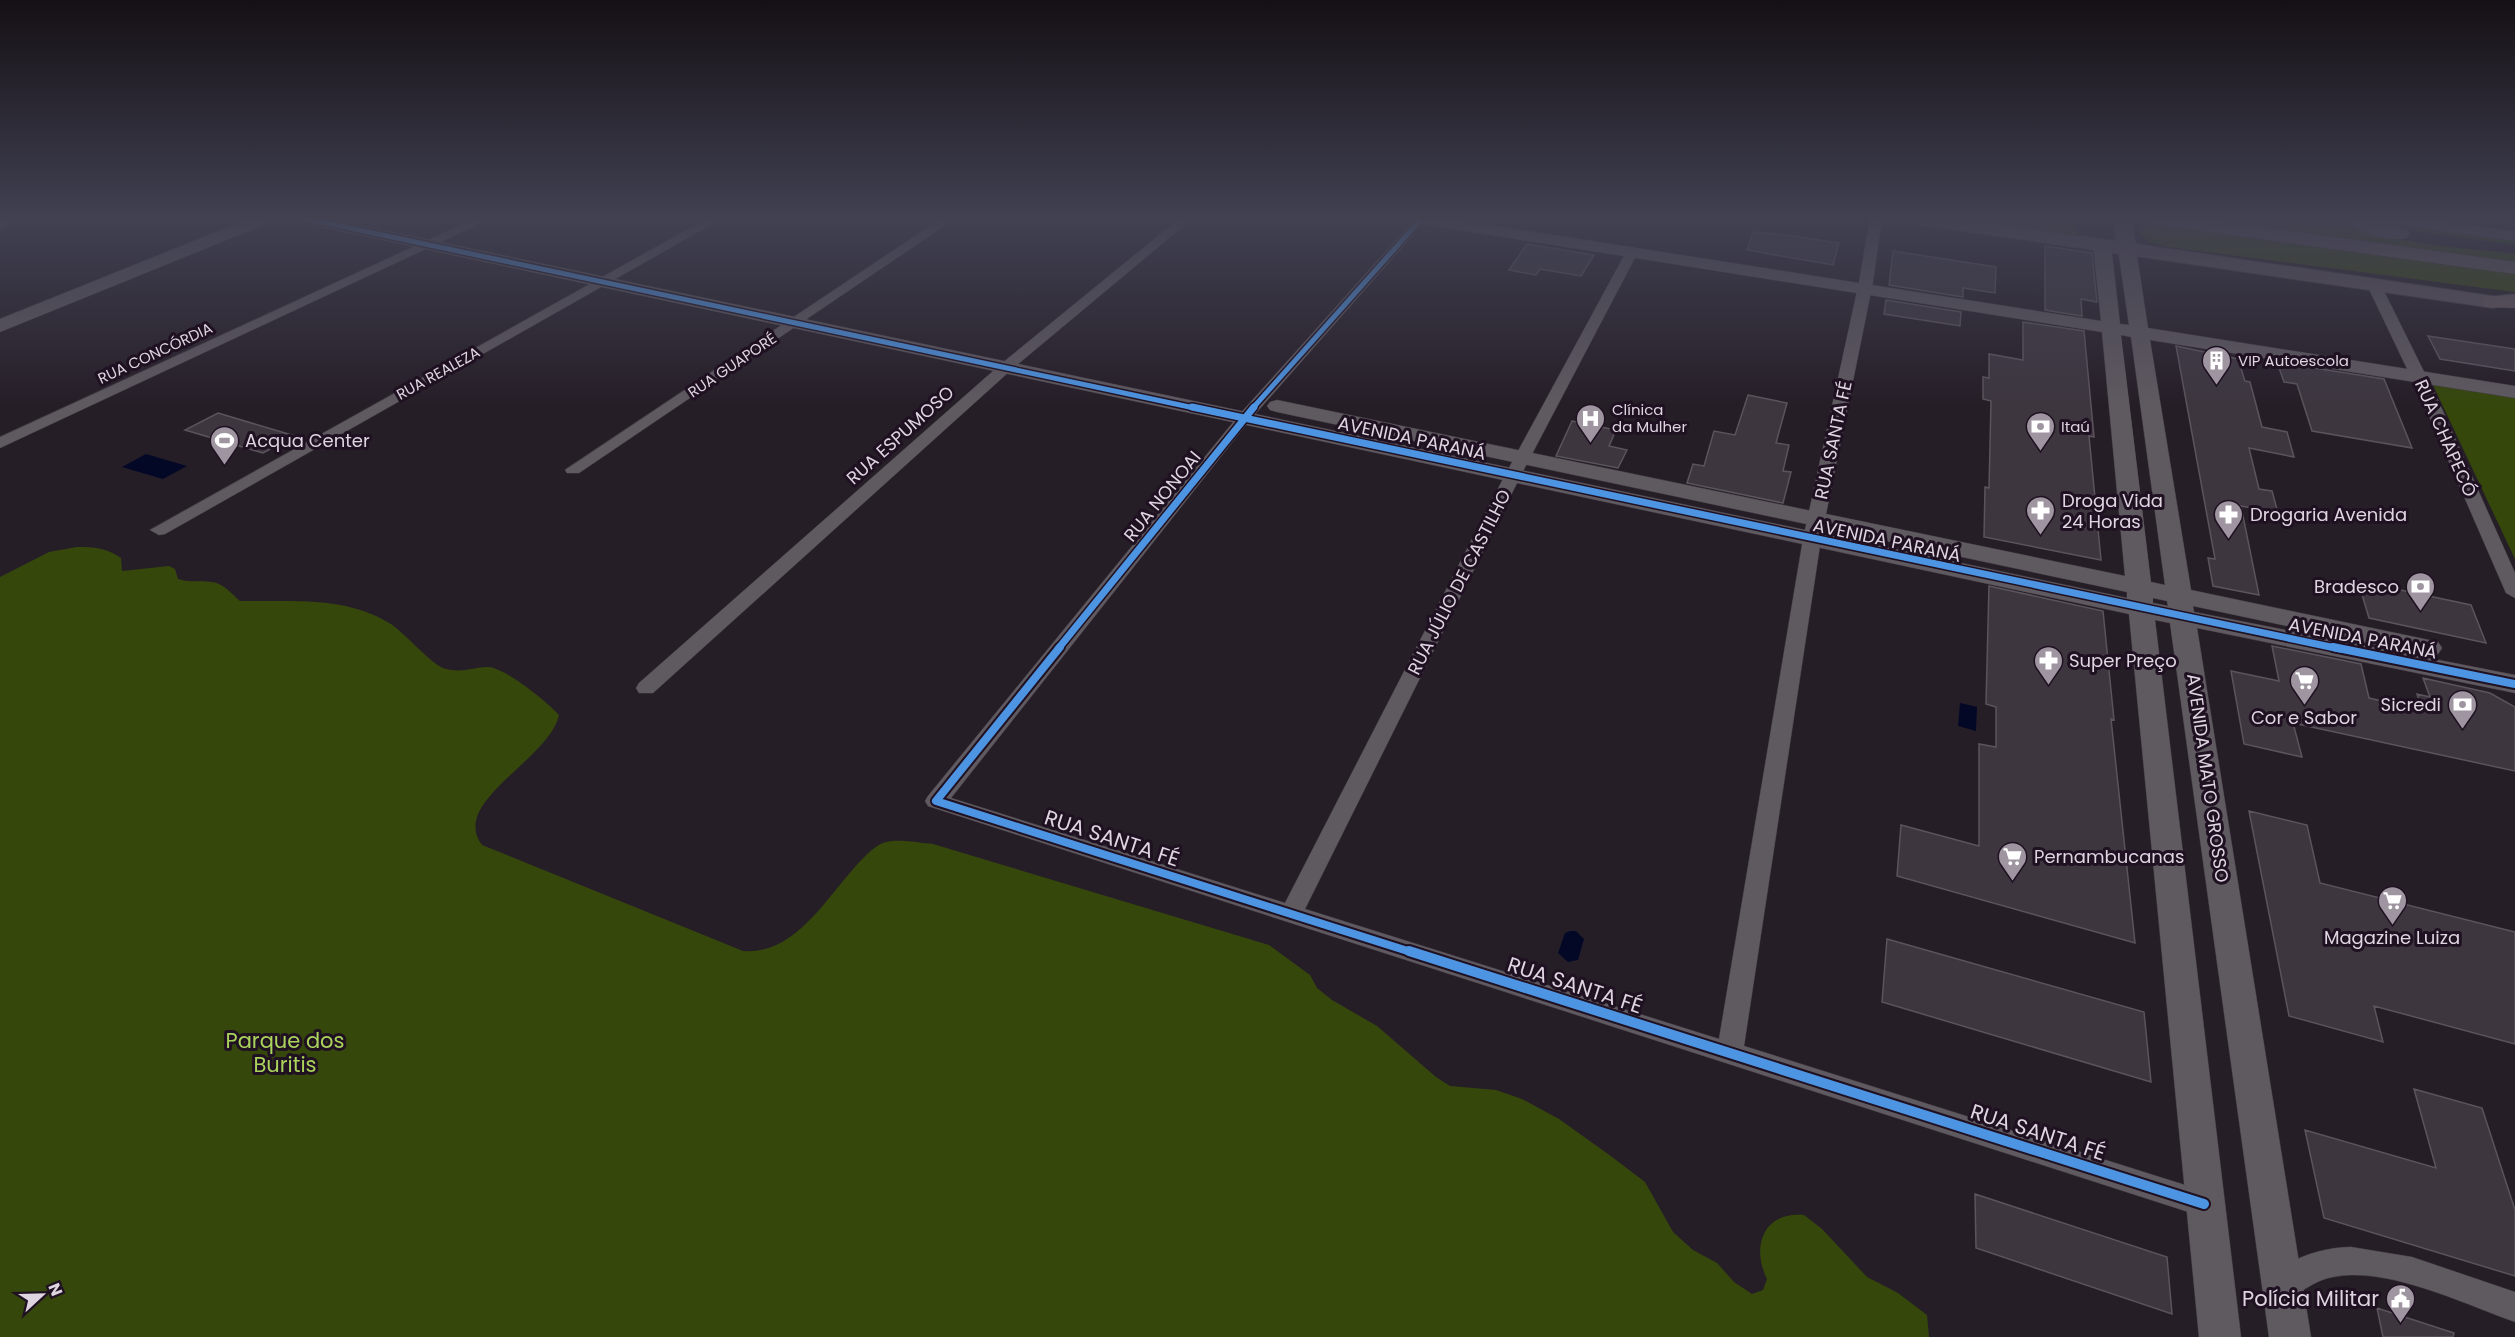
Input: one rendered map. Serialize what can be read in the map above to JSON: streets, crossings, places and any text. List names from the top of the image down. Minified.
{"streets":{"street":["RUA CONCÓRDIA","RUA GUAPORÉ","RUA REALEZA","RUA ESPUMOSO","AVENIDA PARANÁ","RUA CHAPECÓ","RUA SANTA FÉ","RUA NONOAI","RUA JÚLIO DE CASTILHO","AVENIDA MATO GROSSO"]},"crossings":[["RUA GUAPORÉ","AVENIDA PARANÁ"],["RUA REALEZA","AVENIDA PARANÁ"],["RUA ESPUMOSO","AVENIDA PARANÁ"],["AVENIDA PARANÁ","RUA SANTA FÉ"],["AVENIDA PARANÁ","RUA NONOAI"],["AVENIDA PARANÁ","RUA JÚLIO DE CASTILHO"],["AVENIDA PARANÁ","AVENIDA MATO GROSSO"],["RUA SANTA FÉ","RUA NONOAI"],["RUA SANTA FÉ","RUA JÚLIO DE CASTILHO"]],"parks":["Parque dos Buritis"],"places":{"building":["VIP Autoescola"],"hospital":["Clínica da Mulher"],"bank":["Itaú","Bradesco","Sicredi"],"sports":["Acqua Center"],"pharmacy":["Droga Vida 24 Horas","Drogaria Avenida","Super Preço"],"supermarket":["Cor e Sabor","Pernambucanas","Magazine Luiza"],"public building":["Polícia Militar"]},"north":"right"}
